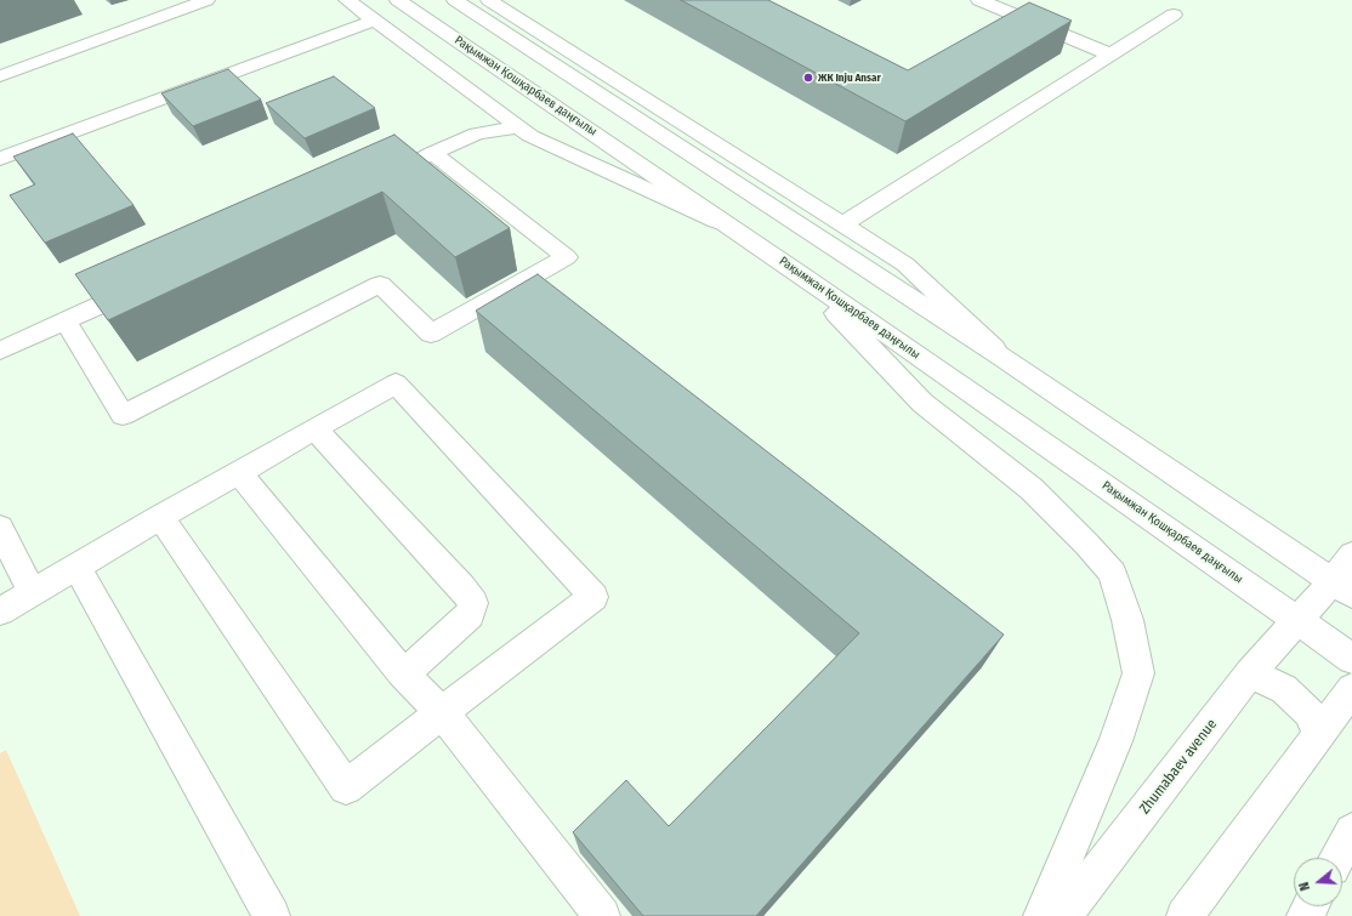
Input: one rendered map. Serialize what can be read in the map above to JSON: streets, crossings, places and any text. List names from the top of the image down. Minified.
{"streets":{"main road":["Рақымжан Қошқарбаев даңғылы","Zhumabaev avenue"]},"crossings":[["Рақымжан Қошқарбаев даңғылы","Zhumabaev avenue"]],"places":["ЖК Inju Ansar"],"north":"left"}
